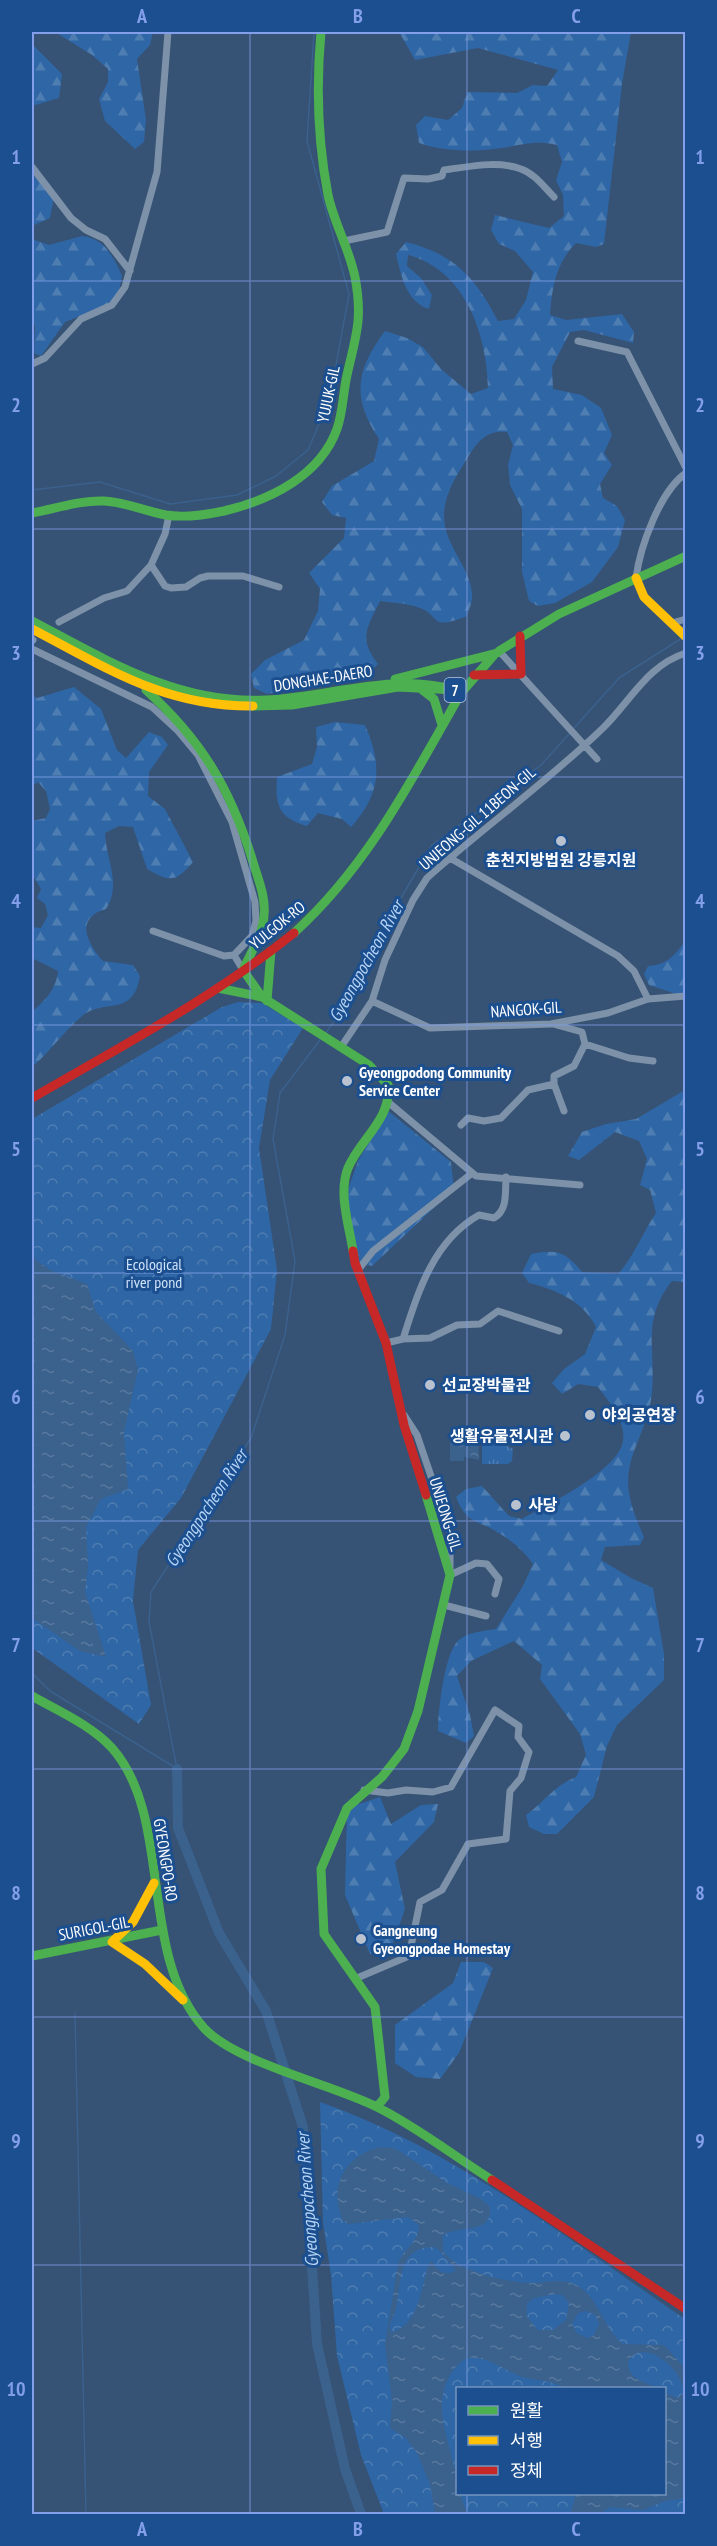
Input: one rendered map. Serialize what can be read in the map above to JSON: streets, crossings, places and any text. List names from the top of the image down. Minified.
{"streets":{"main road":["YUJUK-GIL","DONGHAE-DAERO","7","YULGOK-RO","UNJEONG-GIL","GYEONGPO-RO","SURIGOL-GIL"],"street":["UNJEONG-GIL 11BEON-GIL","NANGOK-GIL"]},"crossings":[["DONGHAE-DAERO","7"],["DONGHAE-DAERO","YULGOK-RO"],["7","YULGOK-RO"],["UNJEONG-GIL 11BEON-GIL","NANGOK-GIL"],["UNJEONG-GIL","GYEONGPO-RO"],["GYEONGPO-RO","SURIGOL-GIL"]],"water":["Gyeongpocheon River"],"parks":["Ecological river pond"],"places":["춘천지방법원 강릉지원","Gyeongpodong Community Service Center","선교장박물관","야외공연장","생활유물전시관","사당","Gangneung Gyeongpodae Homestay"],"legend":["원활","서행","정체"],"grid":{"columns":["A","B","C"],"rows":["1","2","3","4","5","6","7","8","9","10"]}}
